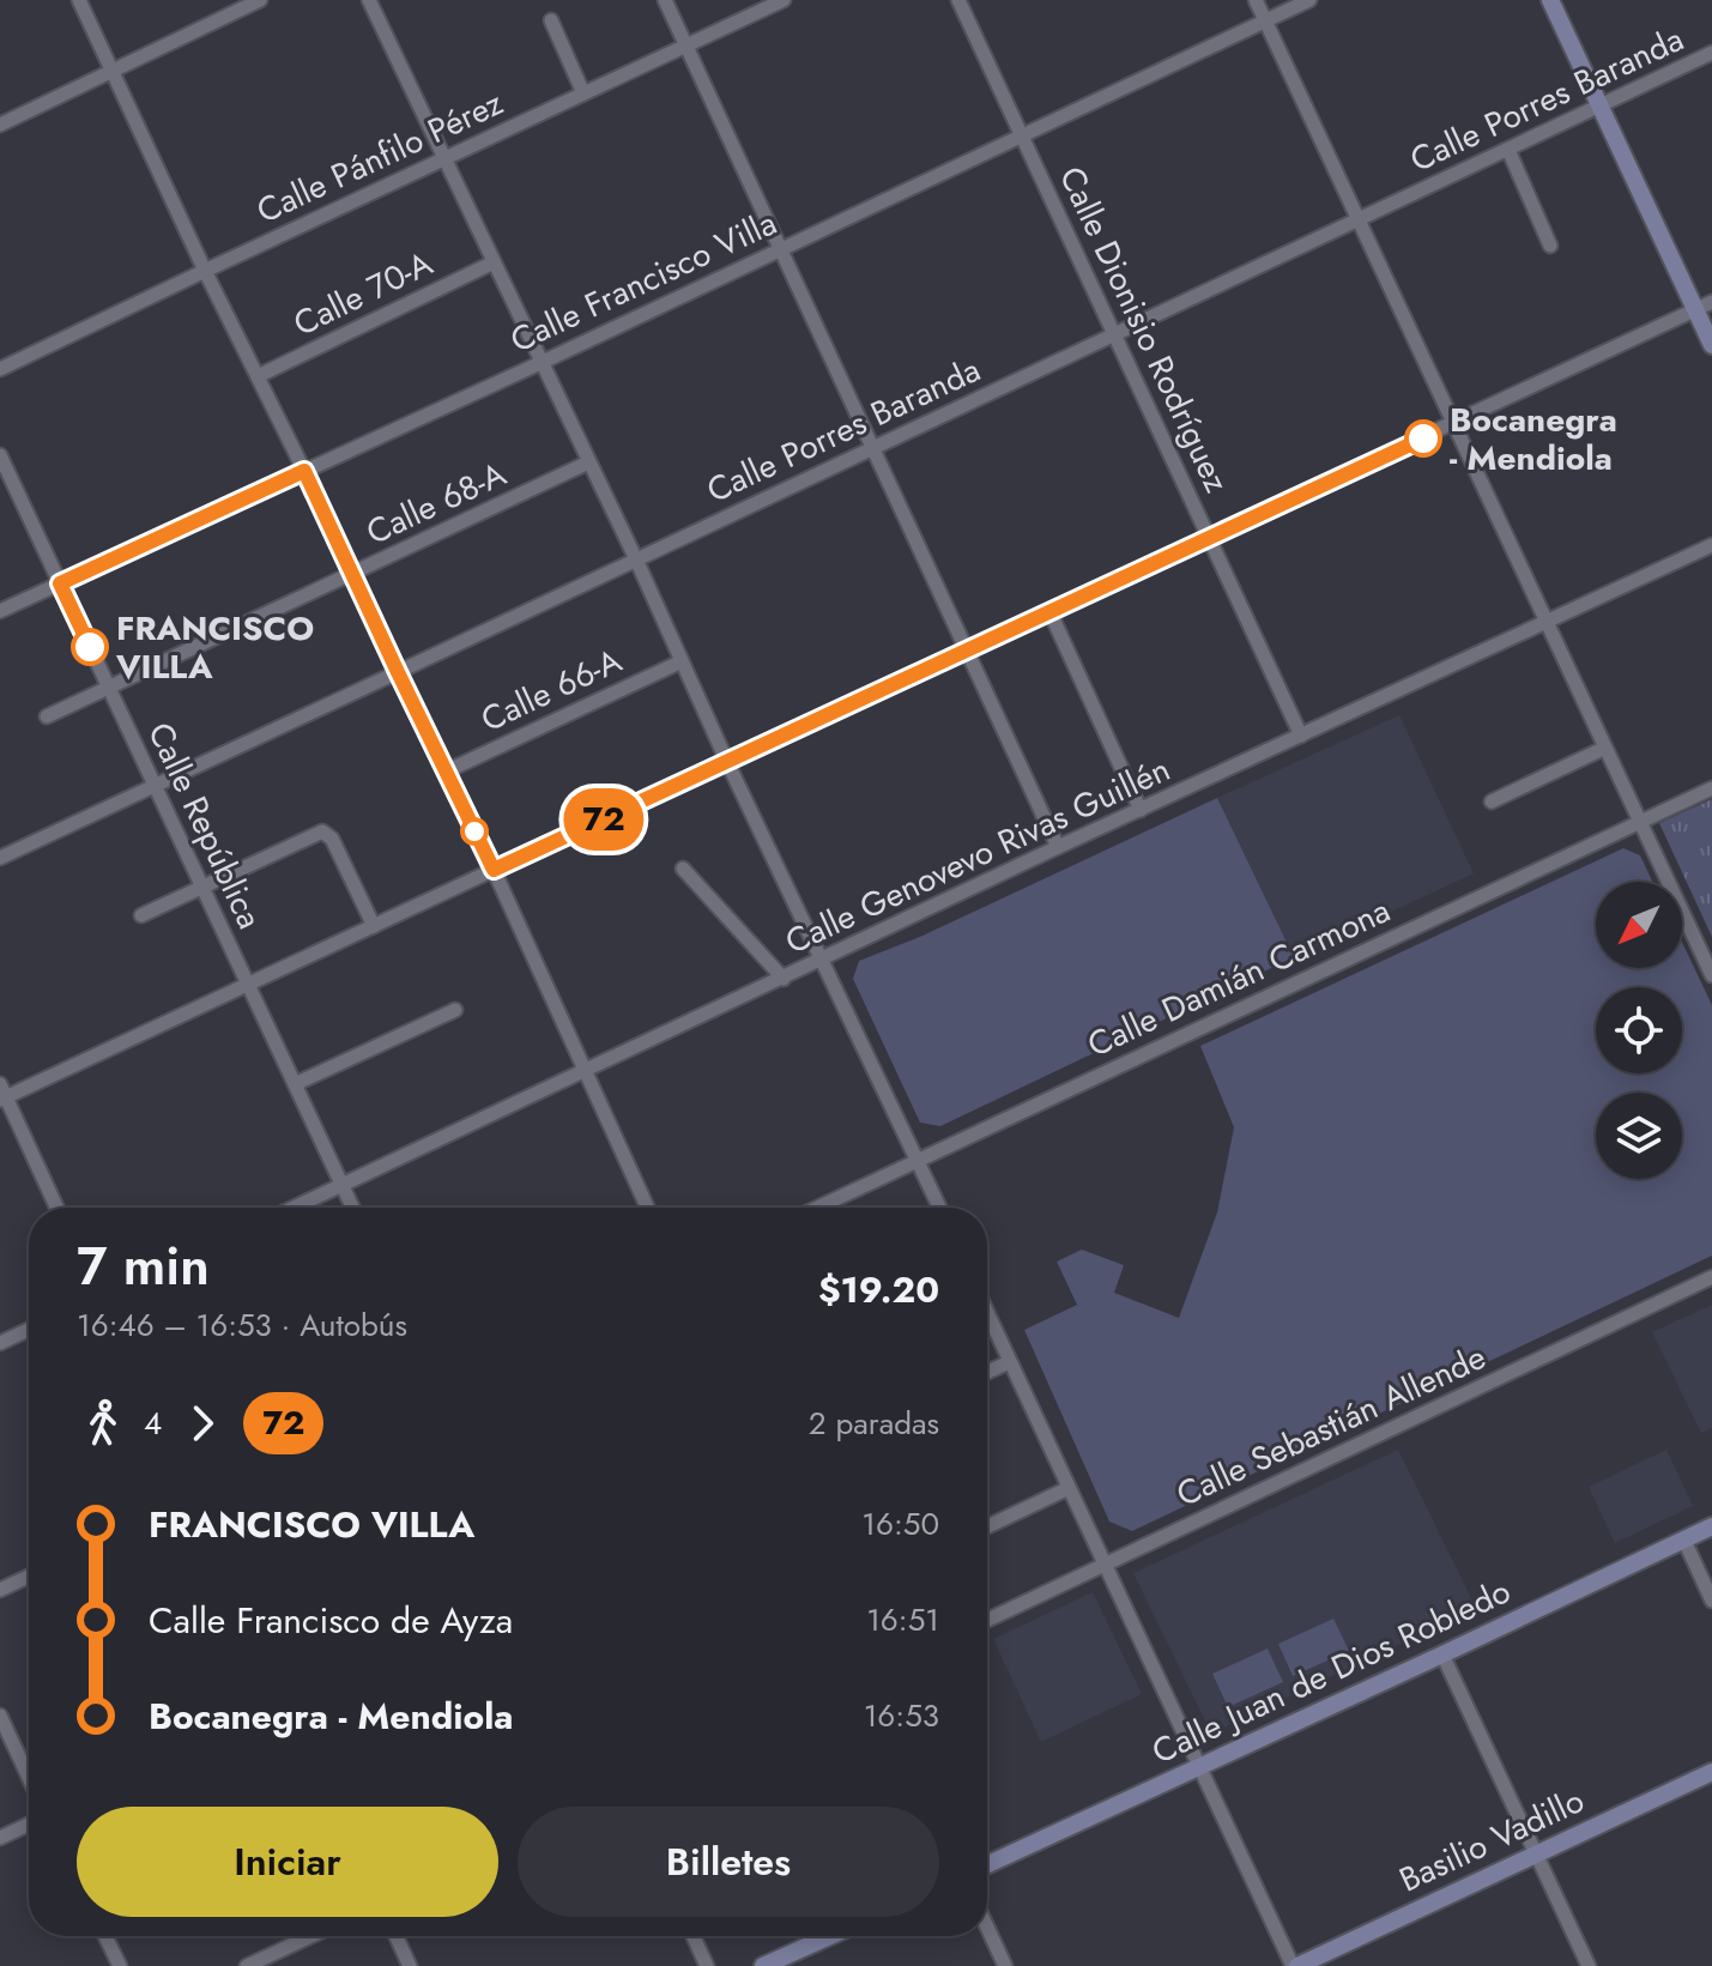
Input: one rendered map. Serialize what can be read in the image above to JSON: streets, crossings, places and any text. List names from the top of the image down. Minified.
{"streets":{"street":["Calle Porres Baranda","Calle Pánfilo Pérez","Calle Francisco Villa","Calle 70-A","Calle Dionisio Rodríguez","Calle 68-A","Calle 66-A","Calle República","Calle Genovevo Rivas Guillén","Calle Damián Carmona","Calle Sebastián Allende","Calle Juan de Dios Robledo","Basilio Vadillo"]},"crossings":[["Calle Porres Baranda","Calle Dionisio Rodríguez"],["Calle Porres Baranda","Calle República"],["Calle Francisco Villa","Calle Dionisio Rodríguez"],["Calle Francisco Villa","Calle República"],["Calle Dionisio Rodríguez","Calle Genovevo Rivas Guillén"],["Calle 68-A","Calle República"],["Calle República","Calle Genovevo Rivas Guillén"]],"places":["Bocanegra - Mendiola","FRANCISCO VILLA"],"lines":["bus line 72"],"north":"bottom left","page":{"on_map":"72","heading":["7 min","16:46 – 16:53 · Autobús","$19.20"],"legs":["4","72","2 paradas"],"list":[{"name":"FRANCISCO VILLA","value":"16:50"},{"name":"Calle Francisco de Ayza","value":"16:51"},{"name":"Bocanegra - Mendiola","value":"16:53"}],"buttons":["Iniciar","Billetes"]}}
